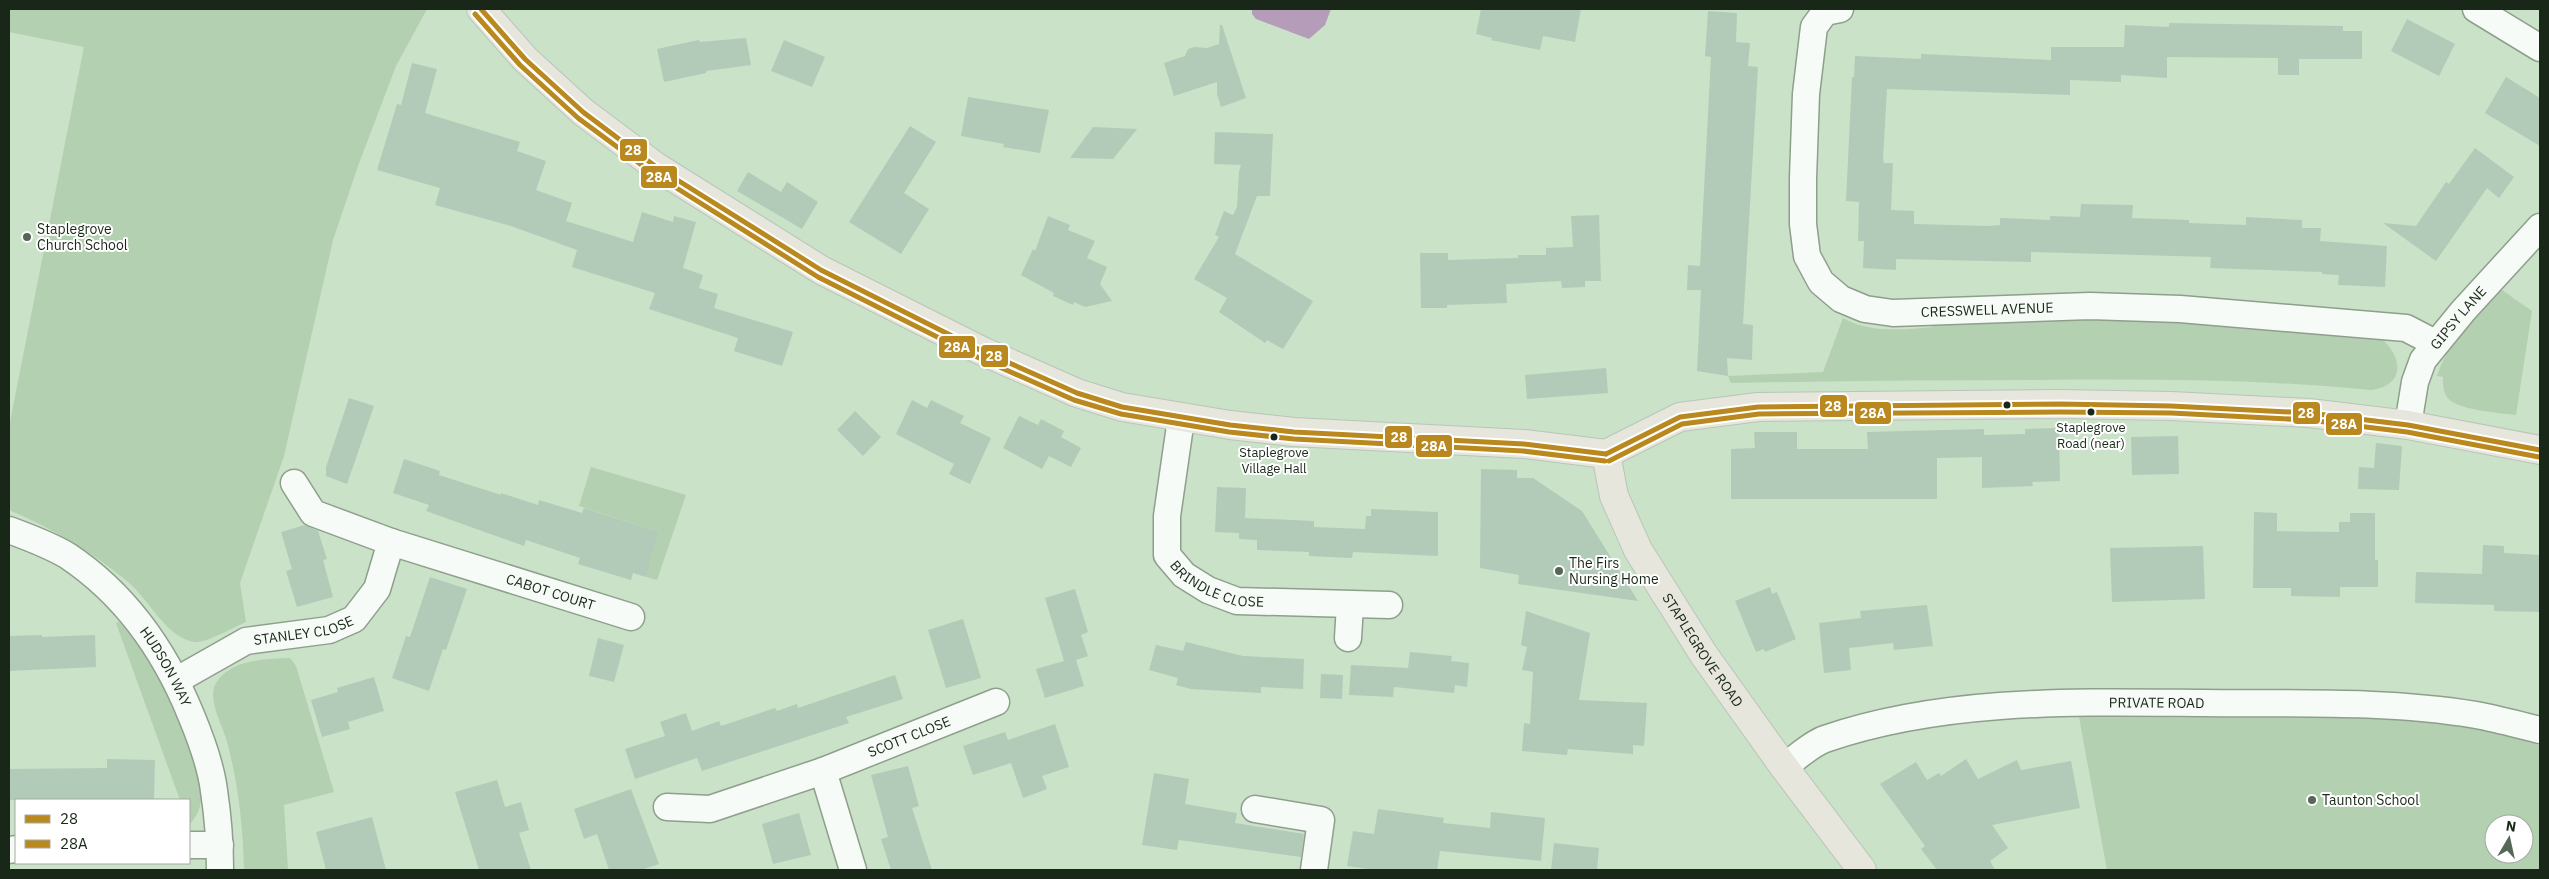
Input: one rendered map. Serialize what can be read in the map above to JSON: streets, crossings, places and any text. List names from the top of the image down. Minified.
{"streets":{"main road":["STAPLEGROVE ROAD"],"street":["CRESSWELL AVENUE","GIPSY LANE","BRINDLE CLOSE","CABOT COURT","STANLEY CLOSE","HUDSON WAY","PRIVATE ROAD","SCOTT CLOSE"]},"crossings":[["CRESSWELL AVENUE","GIPSY LANE"],["CABOT COURT","STANLEY CLOSE"],["STANLEY CLOSE","HUDSON WAY"],["STAPLEGROVE ROAD","PRIVATE ROAD"]],"places":["Staplegrove Church School","Staplegrove Road (near)","Staplegrove Village Hall","The Firs Nursing Home","Taunton School"],"lines":["transit line 28","transit line 28A"],"legend":["28","28A"],"north":"top"}
